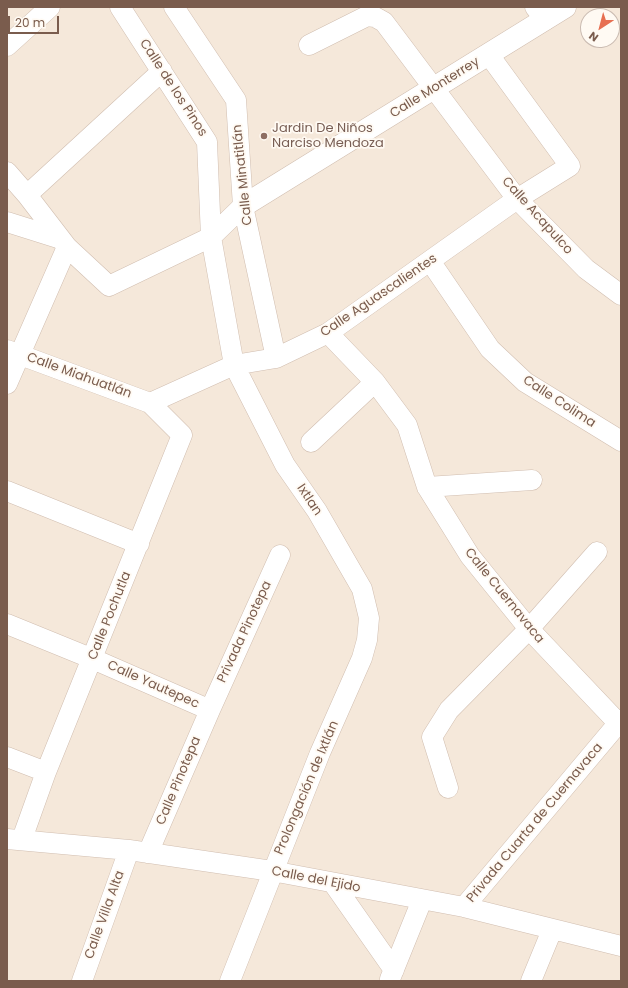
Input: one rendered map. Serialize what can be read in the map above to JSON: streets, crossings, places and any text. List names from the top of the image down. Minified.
{"streets":{"street":["Calle de los Pinos","Calle Monterrey","Calle Minatitlán","Calle Acapulco","Calle Aguascalientes","Calle Miahuatlán","Calle Colima","Ixtlan","Calle Cuernavaca","Calle Pochutla","Privada Pinotepa","Calle Yautepec","Calle Pinotepa","Prolongación de Ixtlán","Privada Cuarta de Cuernavaca","Calle del Ejido","Calle Villa Alta"]},"crossings":[["Calle de los Pinos","Calle Aguascalientes"],["Calle de los Pinos","Ixtlan"],["Calle Monterrey","Calle Minatitlán"],["Calle Monterrey","Calle Acapulco"],["Calle Monterrey","Calle Aguascalientes"],["Calle Minatitlán","Calle Aguascalientes"],["Calle Acapulco","Calle Aguascalientes"],["Calle Aguascalientes","Calle Miahuatlán"],["Calle Aguascalientes","Calle Colima"],["Calle Aguascalientes","Ixtlan"],["Calle Aguascalientes","Calle Cuernavaca"],["Calle Aguascalientes","Calle Pochutla"],["Calle Miahuatlán","Calle Pochutla"],["Ixtlan","Prolongación de Ixtlán"],["Calle Cuernavaca","Privada Cuarta de Cuernavaca"],["Calle Pochutla","Calle Yautepec"],["Calle Pochutla","Calle del Ejido"],["Privada Pinotepa","Calle Yautepec"],["Privada Pinotepa","Calle Pinotepa"],["Calle Yautepec","Calle Pinotepa"],["Calle Pinotepa","Calle del Ejido"],["Prolongación de Ixtlán","Calle del Ejido"],["Privada Cuarta de Cuernavaca","Calle del Ejido"],["Calle del Ejido","Calle Villa Alta"]],"places":["Jardin De Niños Narciso Mendoza"],"scale_bar":"20 m","north":"bottom left"}
